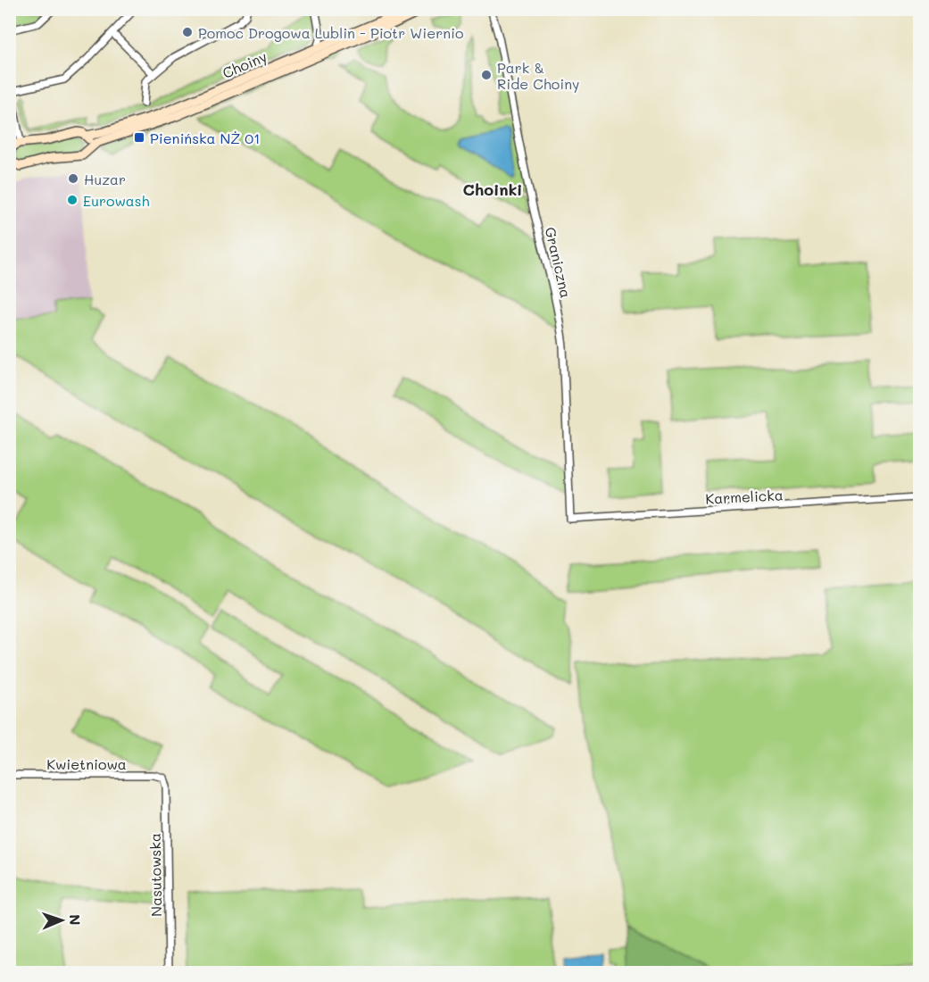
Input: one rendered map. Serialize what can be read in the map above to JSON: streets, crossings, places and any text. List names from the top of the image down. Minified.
{"streets":{"street":["Choiny","Graniczna","Karmelicka","Kwietniowa","Nasutowska"]},"crossings":[["Graniczna","Karmelicka"],["Kwietniowa","Nasutowska"]],"districts":["Choinki"],"places":{"other":["Pomoc Drogowa Lublin - Piotr Wiernio","Park & Ride Choiny","Huzar","Eurowash"],"transit":["Pienińska NŻ 01"]},"north":"right"}
